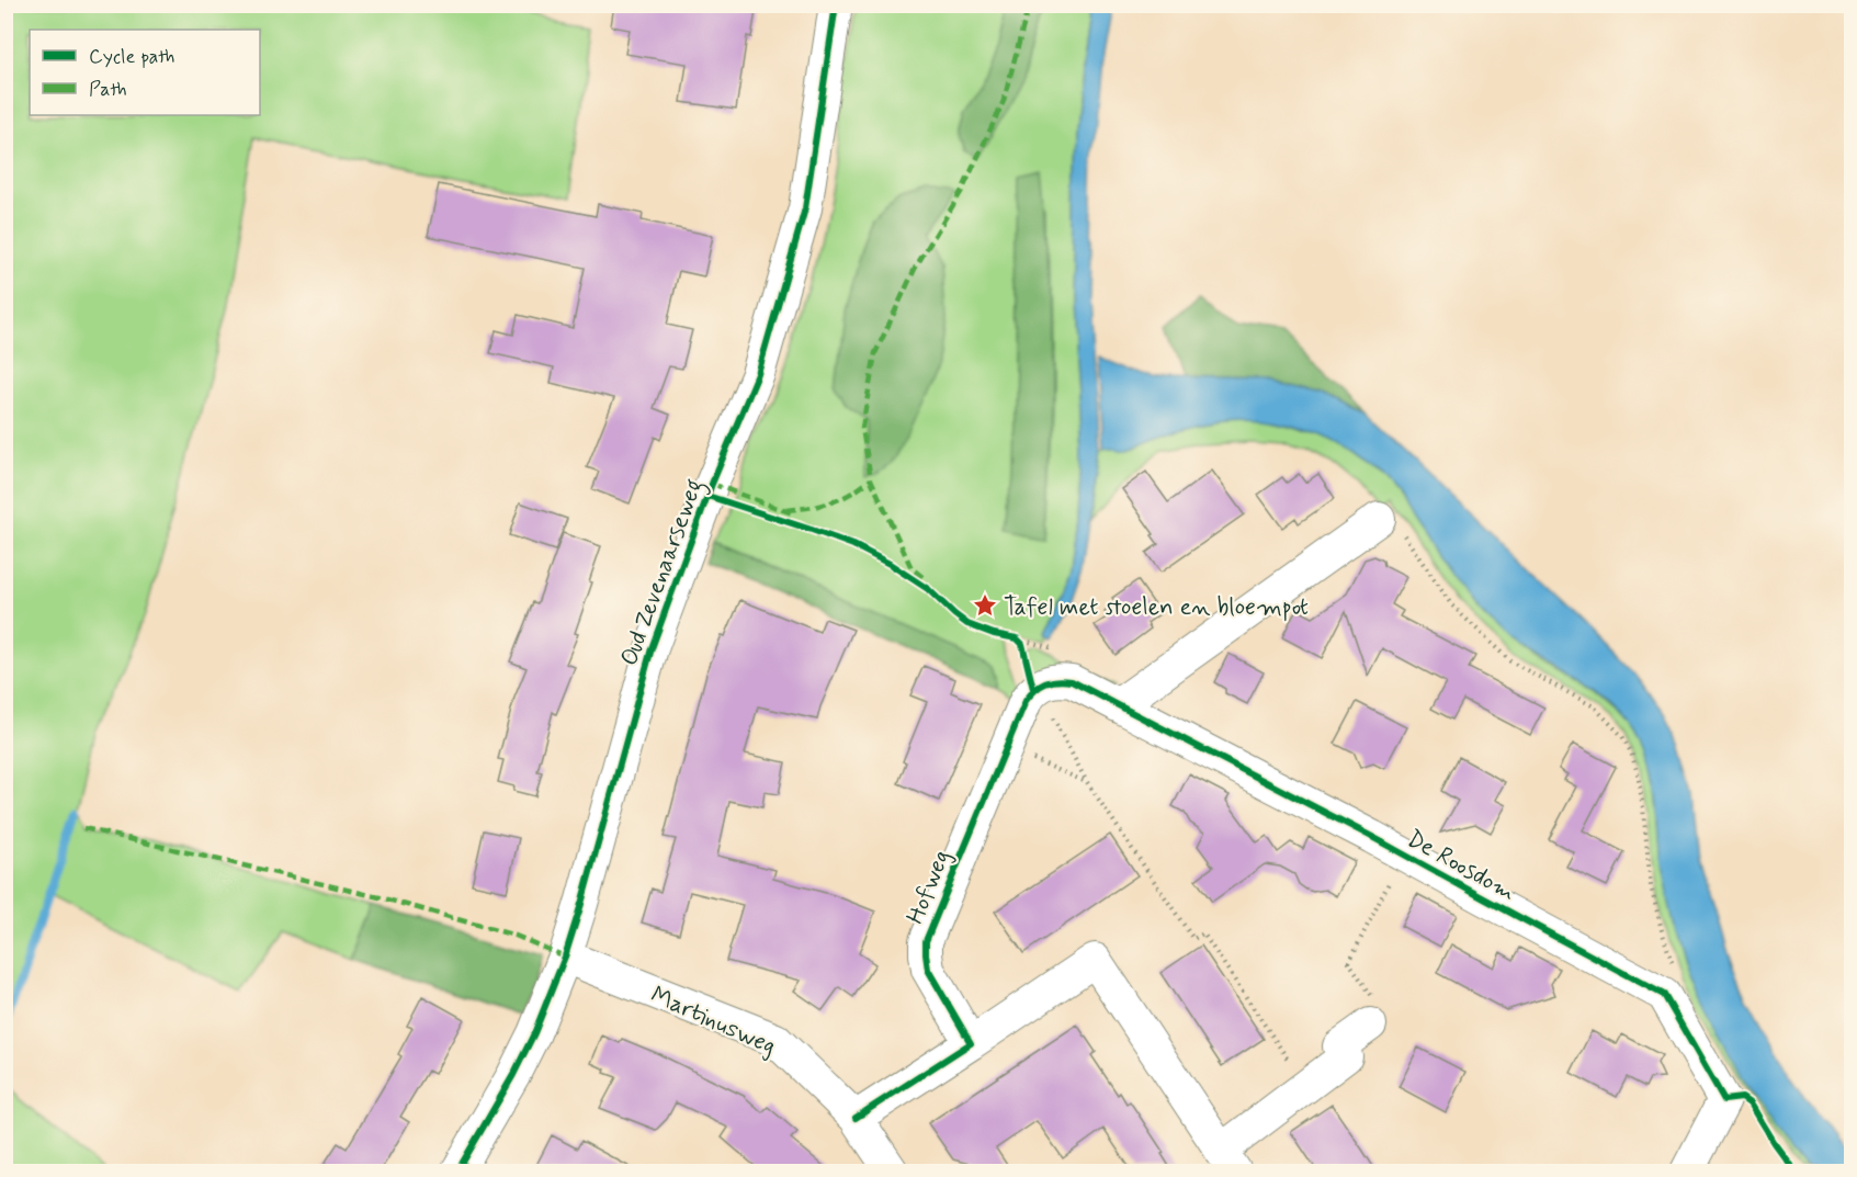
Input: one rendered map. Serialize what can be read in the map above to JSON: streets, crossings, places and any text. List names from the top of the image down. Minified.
{"streets":{"street":["Oud Zevenaarseweg","De Roosdom","Hofweg","Martinusweg"]},"crossings":[["Oud Zevenaarseweg","Martinusweg"],["De Roosdom","Hofweg"]],"places":{"place":["Tafel met stoelen en bloempot"]},"legend":["Cycle path","Path"]}
